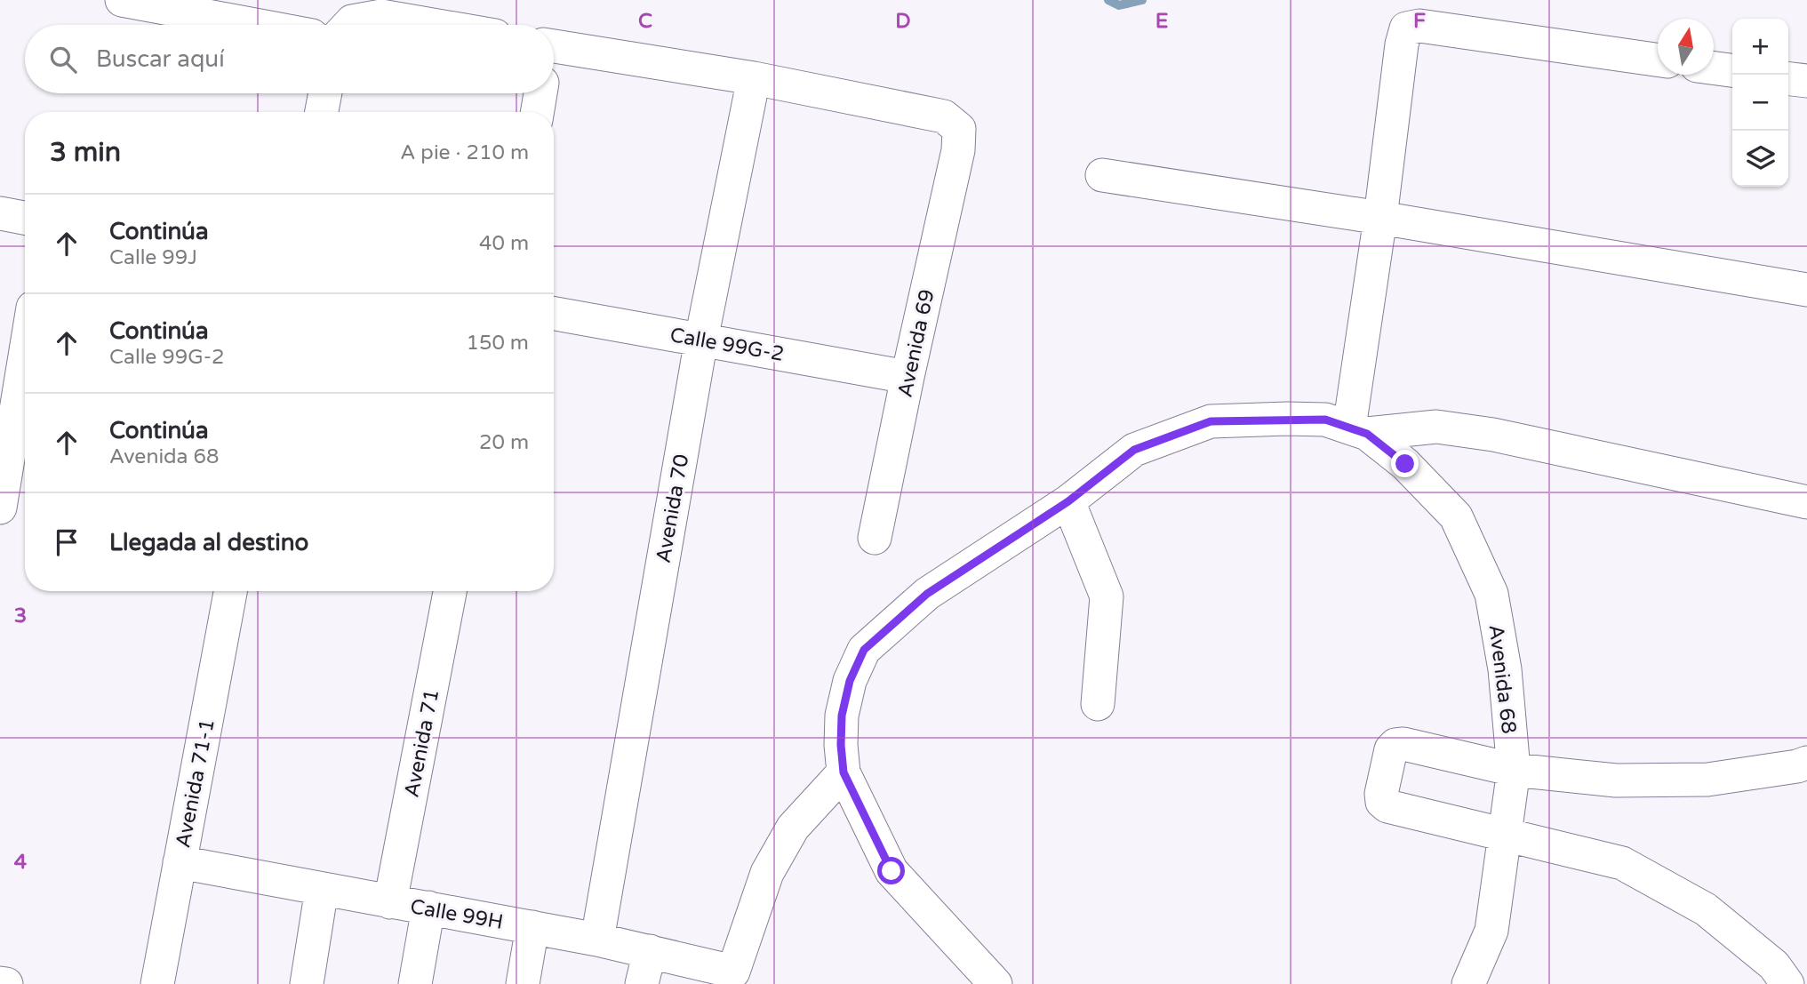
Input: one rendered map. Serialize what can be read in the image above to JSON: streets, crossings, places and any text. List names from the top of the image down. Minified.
{"streets":{"street":["Avenida 69","Calle 99G-2","Avenida 70","Avenida 68","Avenida 71","Avenida 71-1","Calle 99H"]},"crossings":[["Avenida 69","Calle 99G-2"],["Avenida 69","Avenida 70"],["Calle 99G-2","Avenida 70"],["Avenida 70","Calle 99H"],["Avenida 71","Calle 99H"],["Avenida 71-1","Calle 99H"]],"north":"top","page":{"map_buttons":["+","−"],"search":"Buscar aquí","heading":["3 min","A pie · 210 m"],"list":[["Continúa","Calle 99J","40 m"],["Continúa","Calle 99G-2","150 m"],["Continúa","Avenida 68","20 m"],"Llegada al destino"]},"grid":{"columns":["C","D","E","F"],"rows":["3","4"]}}
